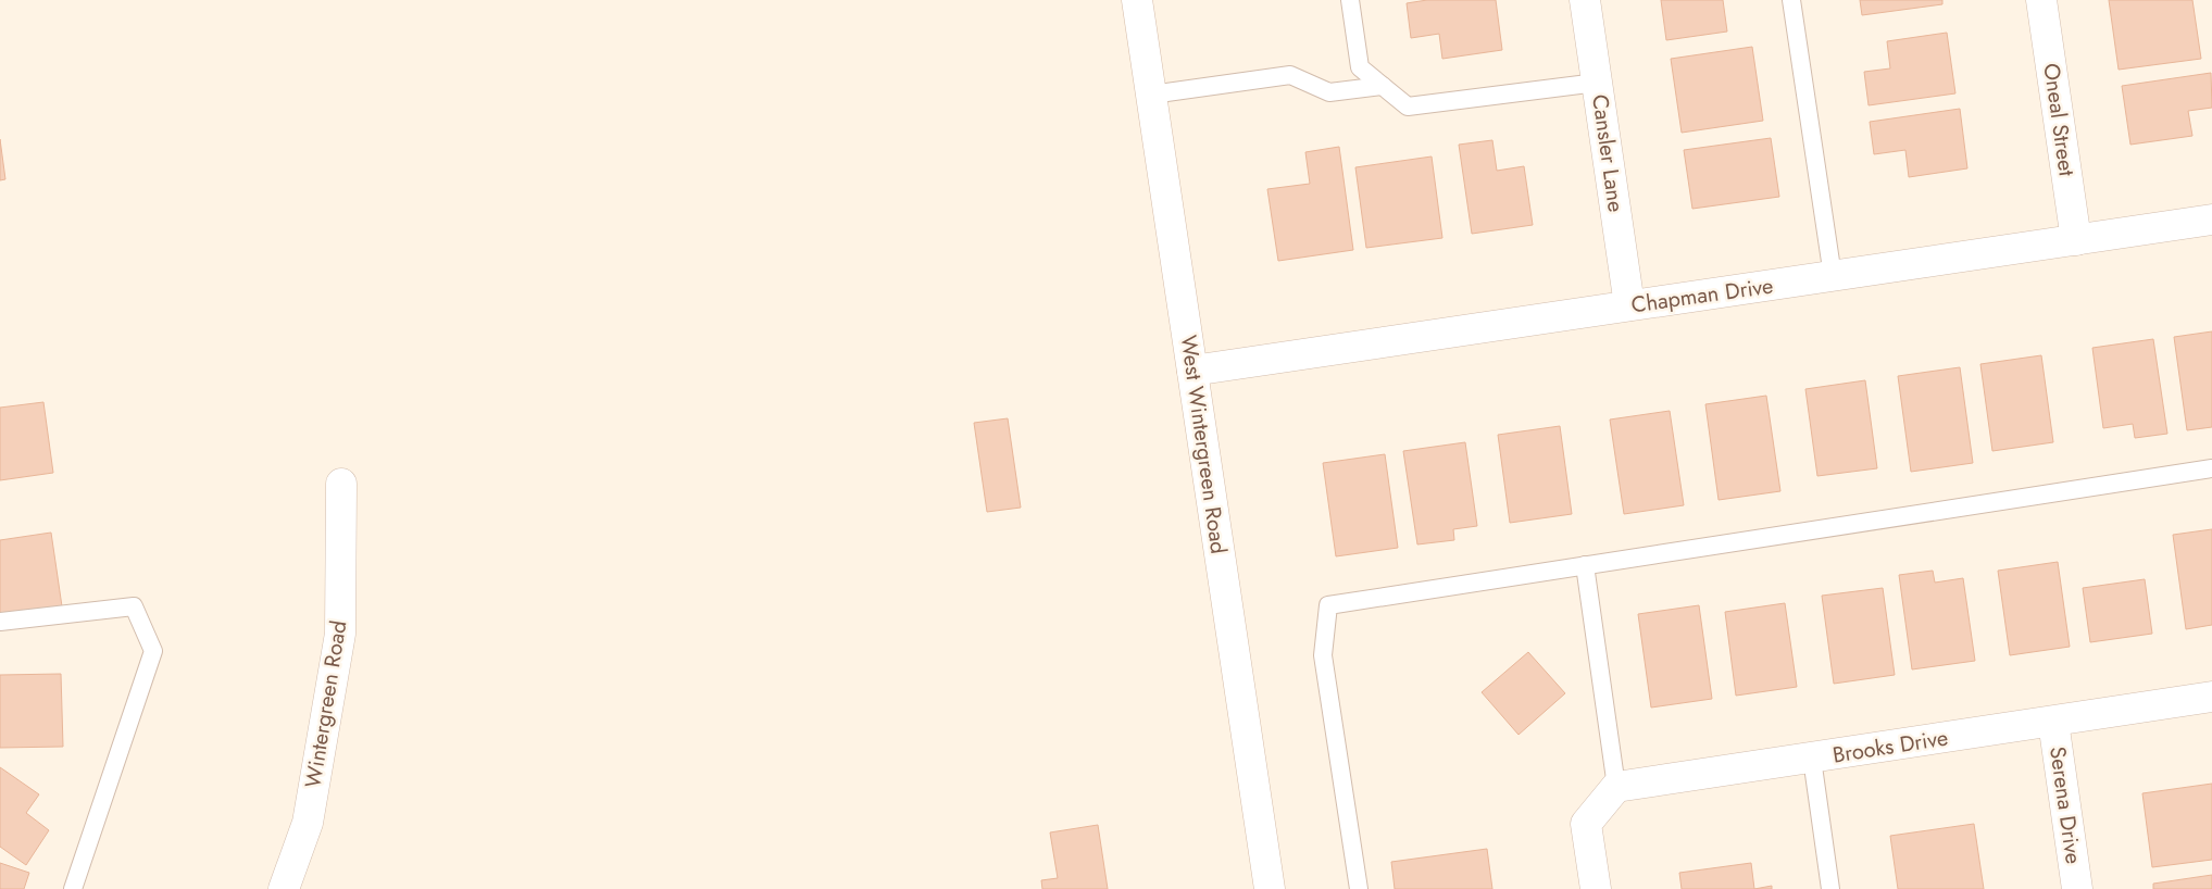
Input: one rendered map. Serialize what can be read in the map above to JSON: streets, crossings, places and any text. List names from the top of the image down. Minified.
{"streets":{"street":["Oneal Street","Cansler Lane","Chapman Drive","West Wintergreen Road","Wintergreen Road","Brooks Drive","Serena Drive"]},"crossings":[["Oneal Street","Chapman Drive"],["Cansler Lane","Chapman Drive"],["Chapman Drive","West Wintergreen Road"],["Brooks Drive","Serena Drive"]]}
